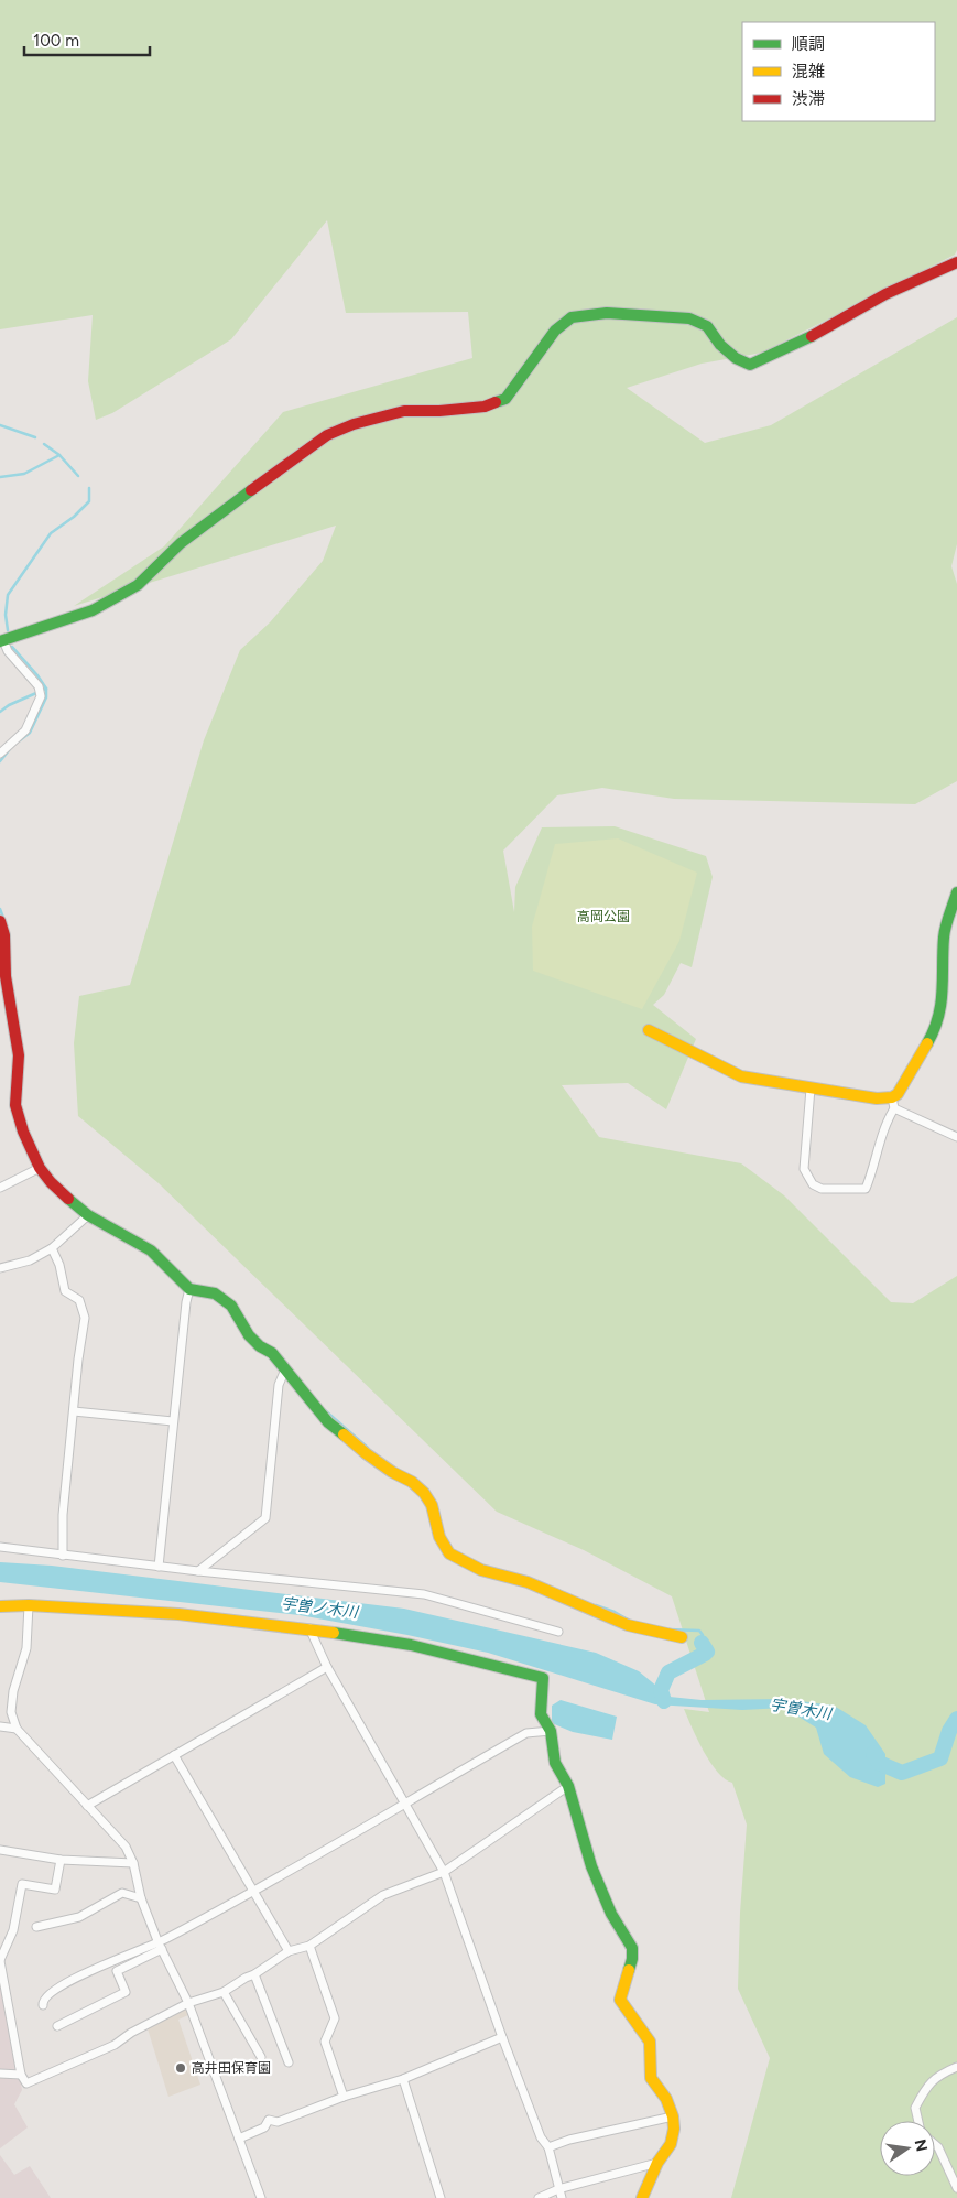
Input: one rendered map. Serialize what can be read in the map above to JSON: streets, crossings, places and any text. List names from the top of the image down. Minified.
{"water":["宇曽ノ木川","宇曽木川"],"parks":["高岡公園"],"places":["高井田保育園"],"legend":["順調","混雑","渋滞"],"scale_bar":"100 m","north":"right"}
